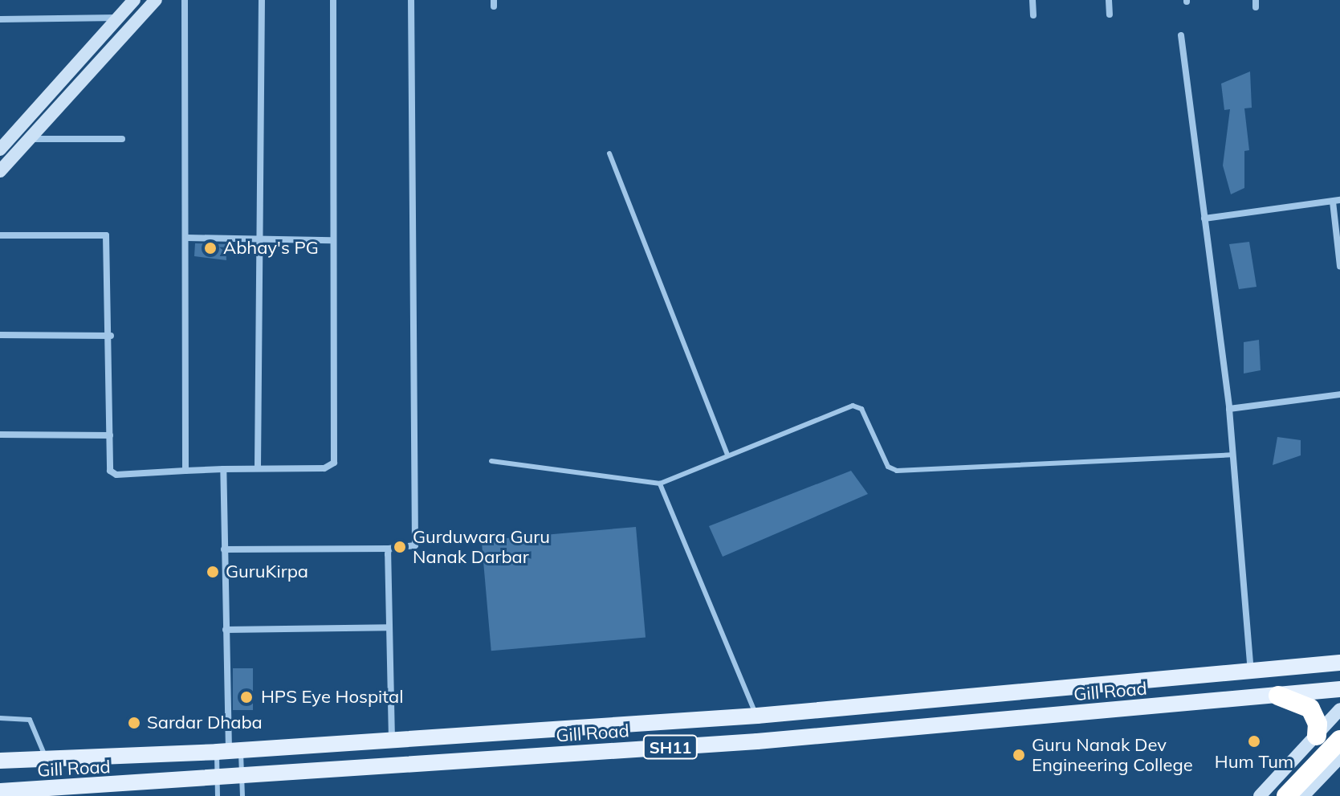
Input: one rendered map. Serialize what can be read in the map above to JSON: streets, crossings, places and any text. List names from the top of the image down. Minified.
{"streets":{"main road":["Gill Road","SH11"]},"places":["Abhay's PG","Gurduwara Guru Nanak Darbar","GuruKirpa","HPS Eye Hospital","Sardar Dhaba","Hum Tum","Guru Nanak Dev Engineering College"]}
